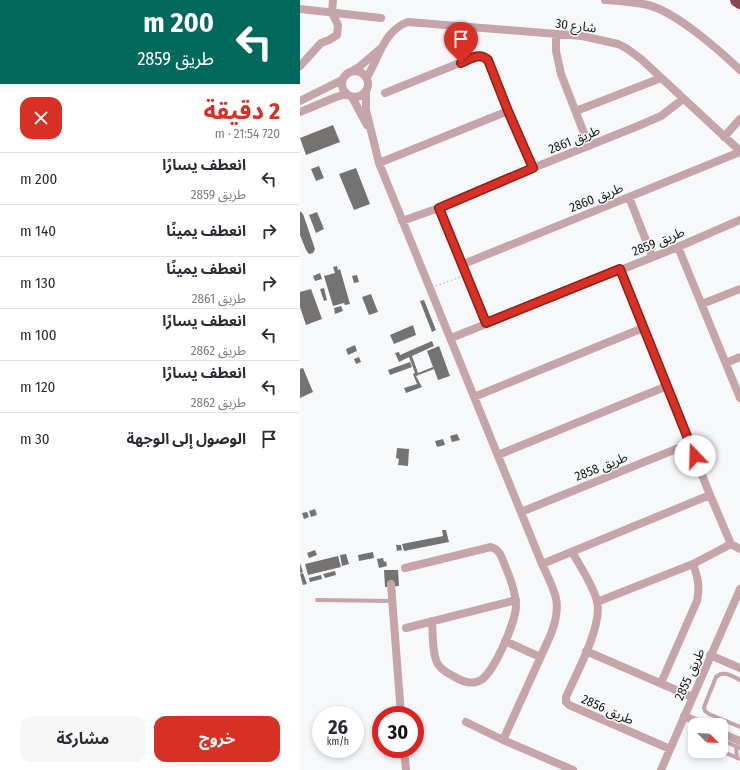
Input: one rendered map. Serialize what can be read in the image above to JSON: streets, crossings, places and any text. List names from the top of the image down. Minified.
{"streets":{"street":["شارع 30","طريق 2861","طريق 2860","طريق 2859","طريق 2858","طريق 2855","طريق 2856"]},"crossings":[["شارع 30","طريق 2861"],["شارع 30","طريق 2860"],["طريق 2855","طريق 2856"]],"north":"bottom right","page":{"turn":["200 m","طريق 2859"],"heading":["2 دقيقة","720 m · 21:54"],"list":[{"name":"انعطف يسارًا","note":"طريق 2859","value":"200 m"},{"name":"انعطف يمينًا","value":"140 m"},{"name":"انعطف يمينًا","note":"طريق 2861","value":"130 m"},{"name":"انعطف يسارًا","note":"طريق 2862","value":"100 m"},{"name":"انعطف يسارًا","note":"طريق 2862","value":"120 m"},{"name":"الوصول إلى الوجهة","value":"30 m"}],"speed":"26 km/h","limit":"30","buttons":["خروج","مشاركة"]}}
